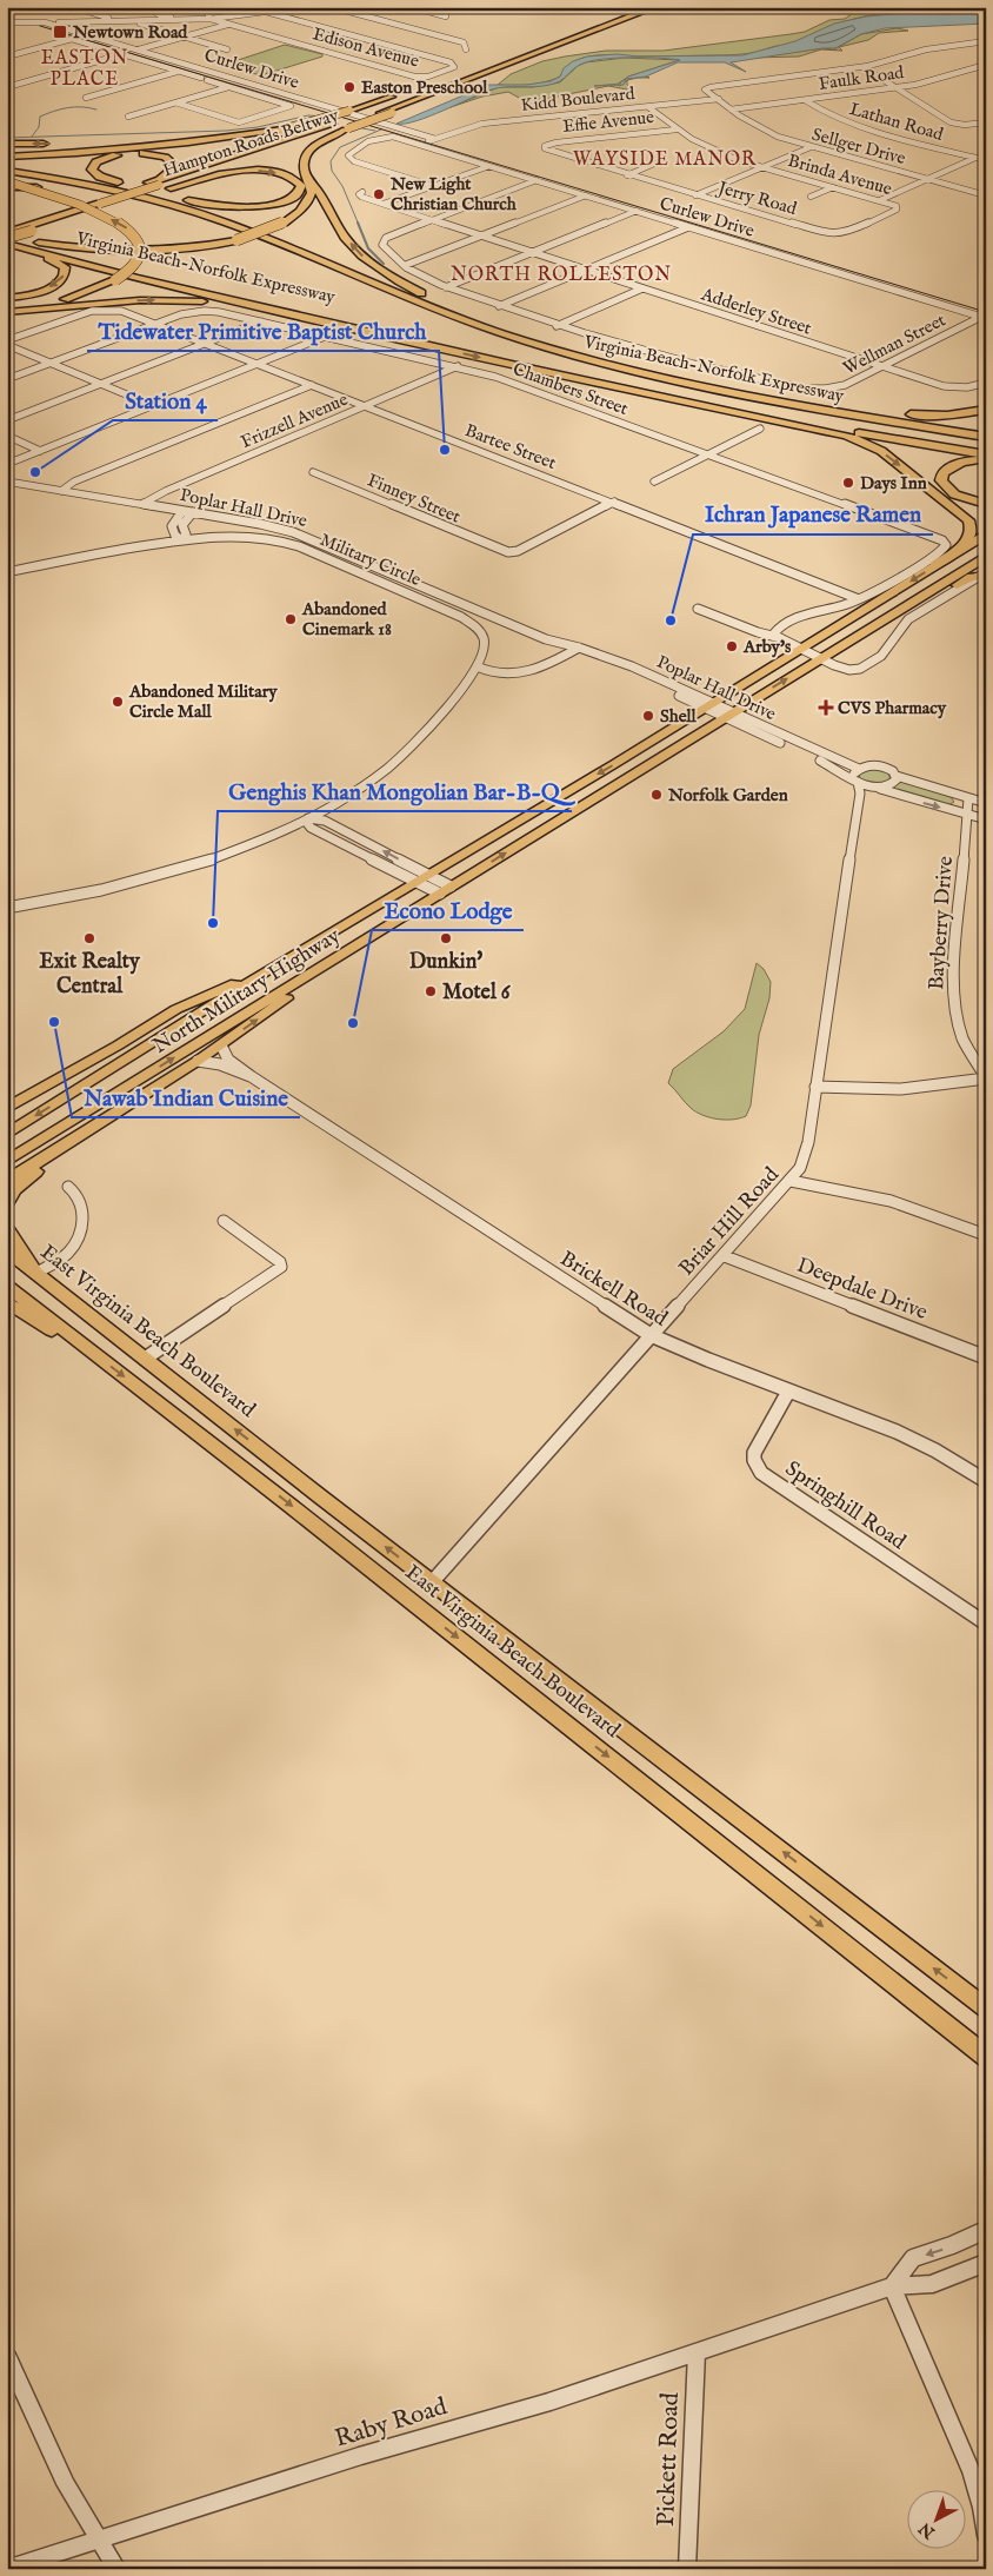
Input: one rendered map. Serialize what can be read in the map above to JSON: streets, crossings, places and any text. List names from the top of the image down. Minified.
{"streets":{"highway":["Hampton Roads Beltway","Virginia Beach-Norfolk Expressway"],"main road":["North Military Highway","East Virginia Beach Boulevard"],"street":["Edison Avenue","Curlew Drive","Faulk Road","Kidd Boulevard","Effie Avenue","Lathan Road","Sellger Drive","Brinda Avenue","Jerry Road","Adderley Street","Wellman Street","Chambers Street","Frizzell Avenue","Bartee Street","Finney Street","Poplar Hall Drive","Military Circle","Bayberry Drive","Briar Hill Road","Brickell Road","Deepdale Drive","Springhill Road","Raby Road","Pickett Road"]},"crossings":[["Curlew Drive","Kidd Boulevard"],["Curlew Drive","Wellman Street"],["Faulk Road","Lathan Road"],["Faulk Road","Sellger Drive"],["Kidd Boulevard","Sellger Drive"],["Kidd Boulevard","Brinda Avenue"],["Effie Avenue","Brinda Avenue"],["Effie Avenue","Jerry Road"],["Hampton Roads Beltway","Virginia Beach-Norfolk Expressway"],["Brinda Avenue","Jerry Road"],["Adderley Street","Wellman Street"],["Chambers Street","Frizzell Avenue"],["Chambers Street","Bartee Street"],["Frizzell Avenue","Bartee Street"],["Frizzell Avenue","Poplar Hall Drive"],["Bartee Street","Finney Street"],["Poplar Hall Drive","North Military Highway"],["Military Circle","North Military Highway"],["Briar Hill Road","Brickell Road"],["Briar Hill Road","Deepdale Drive"],["Briar Hill Road","East Virginia Beach Boulevard"],["Brickell Road","Springhill Road"],["Raby Road","Pickett Road"]],"districts":["EASTON PLACE","WAYSIDE MANOR","NORTH ROLLESTON"],"places":{"transit":["Newtown Road"],"other":["Easton Preschool","New Light Christian Church","Tidewater Primitive Baptist Church","Station 4","Days Inn","Abandoned Cinemark 18","Ichran Japanese Ramen","Arby's","Abandoned Military Circle Mall","Shell","Norfolk Garden","Genghis Khan Mongolian Bar-B-Q","Exit Realty Central","Dunkin'","Motel 6","Nawab Indian Cuisine","Econo Lodge"],"health":["CVS Pharmacy"]},"north":"bottom left"}
